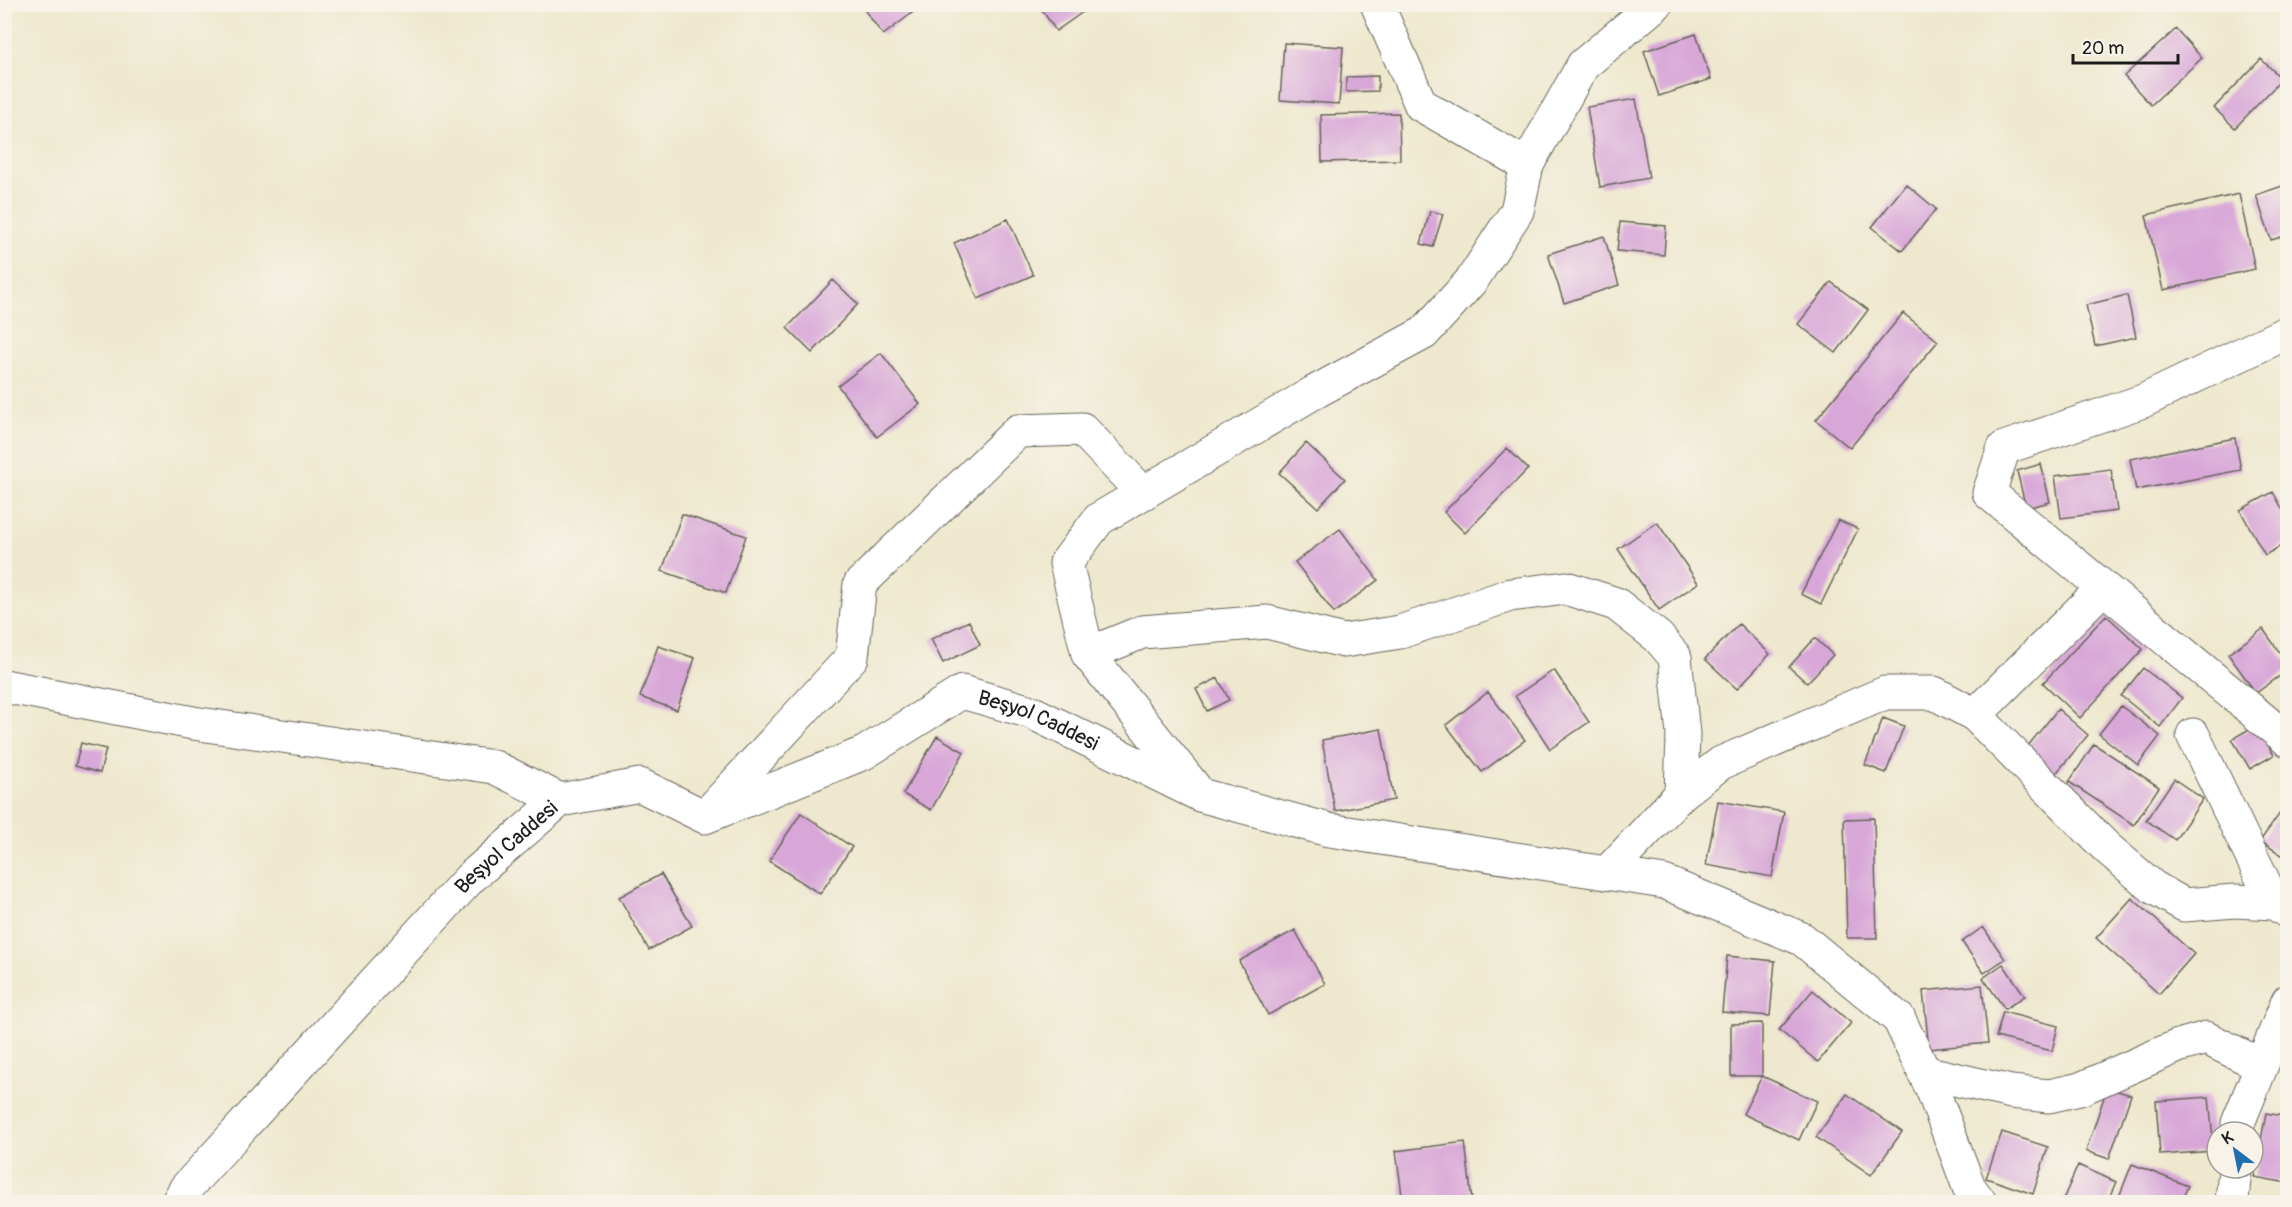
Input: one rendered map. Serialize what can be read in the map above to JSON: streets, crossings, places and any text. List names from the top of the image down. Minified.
{"streets":{"street":["Beşyol Caddesi"]},"scale_bar":"20 m","north":"top left"}
